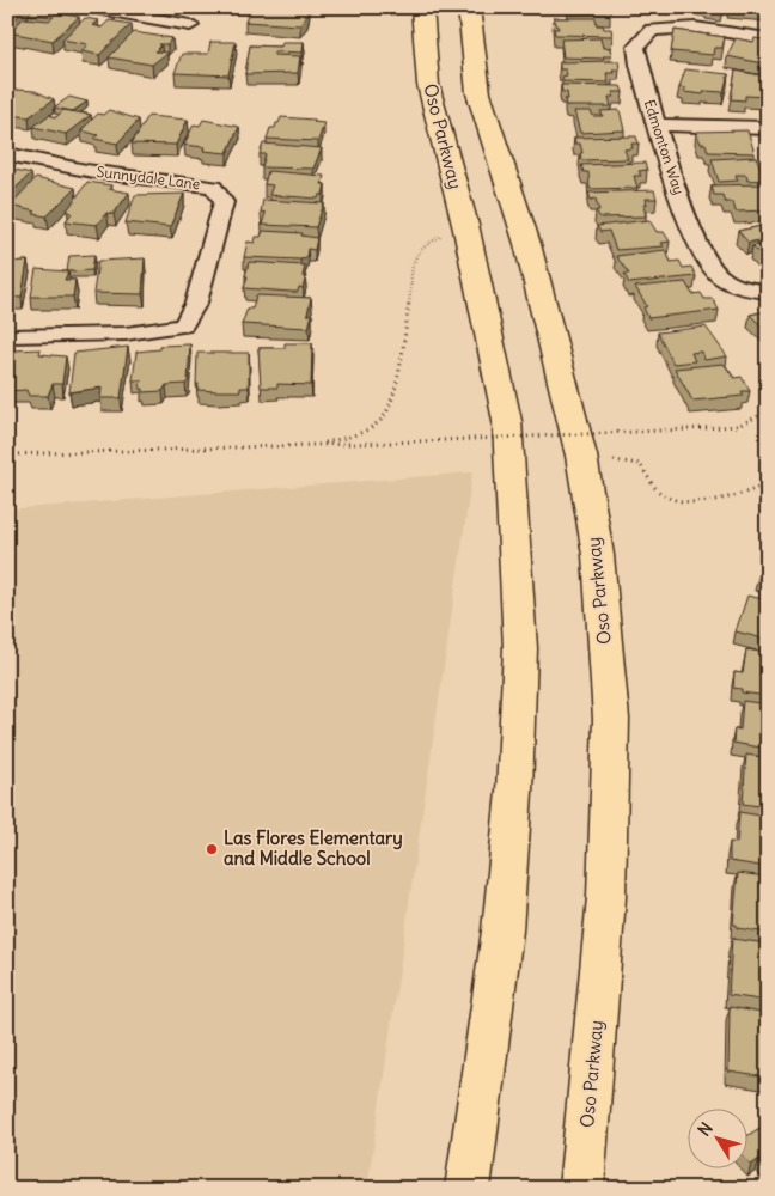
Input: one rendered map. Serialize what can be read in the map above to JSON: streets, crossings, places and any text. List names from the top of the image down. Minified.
{"streets":{"main road":["Oso Parkway"],"street":["Edmonton Way","Sunnydale Lane"]},"places":["Las Flores Elementary and Middle School"],"north":"top left"}
